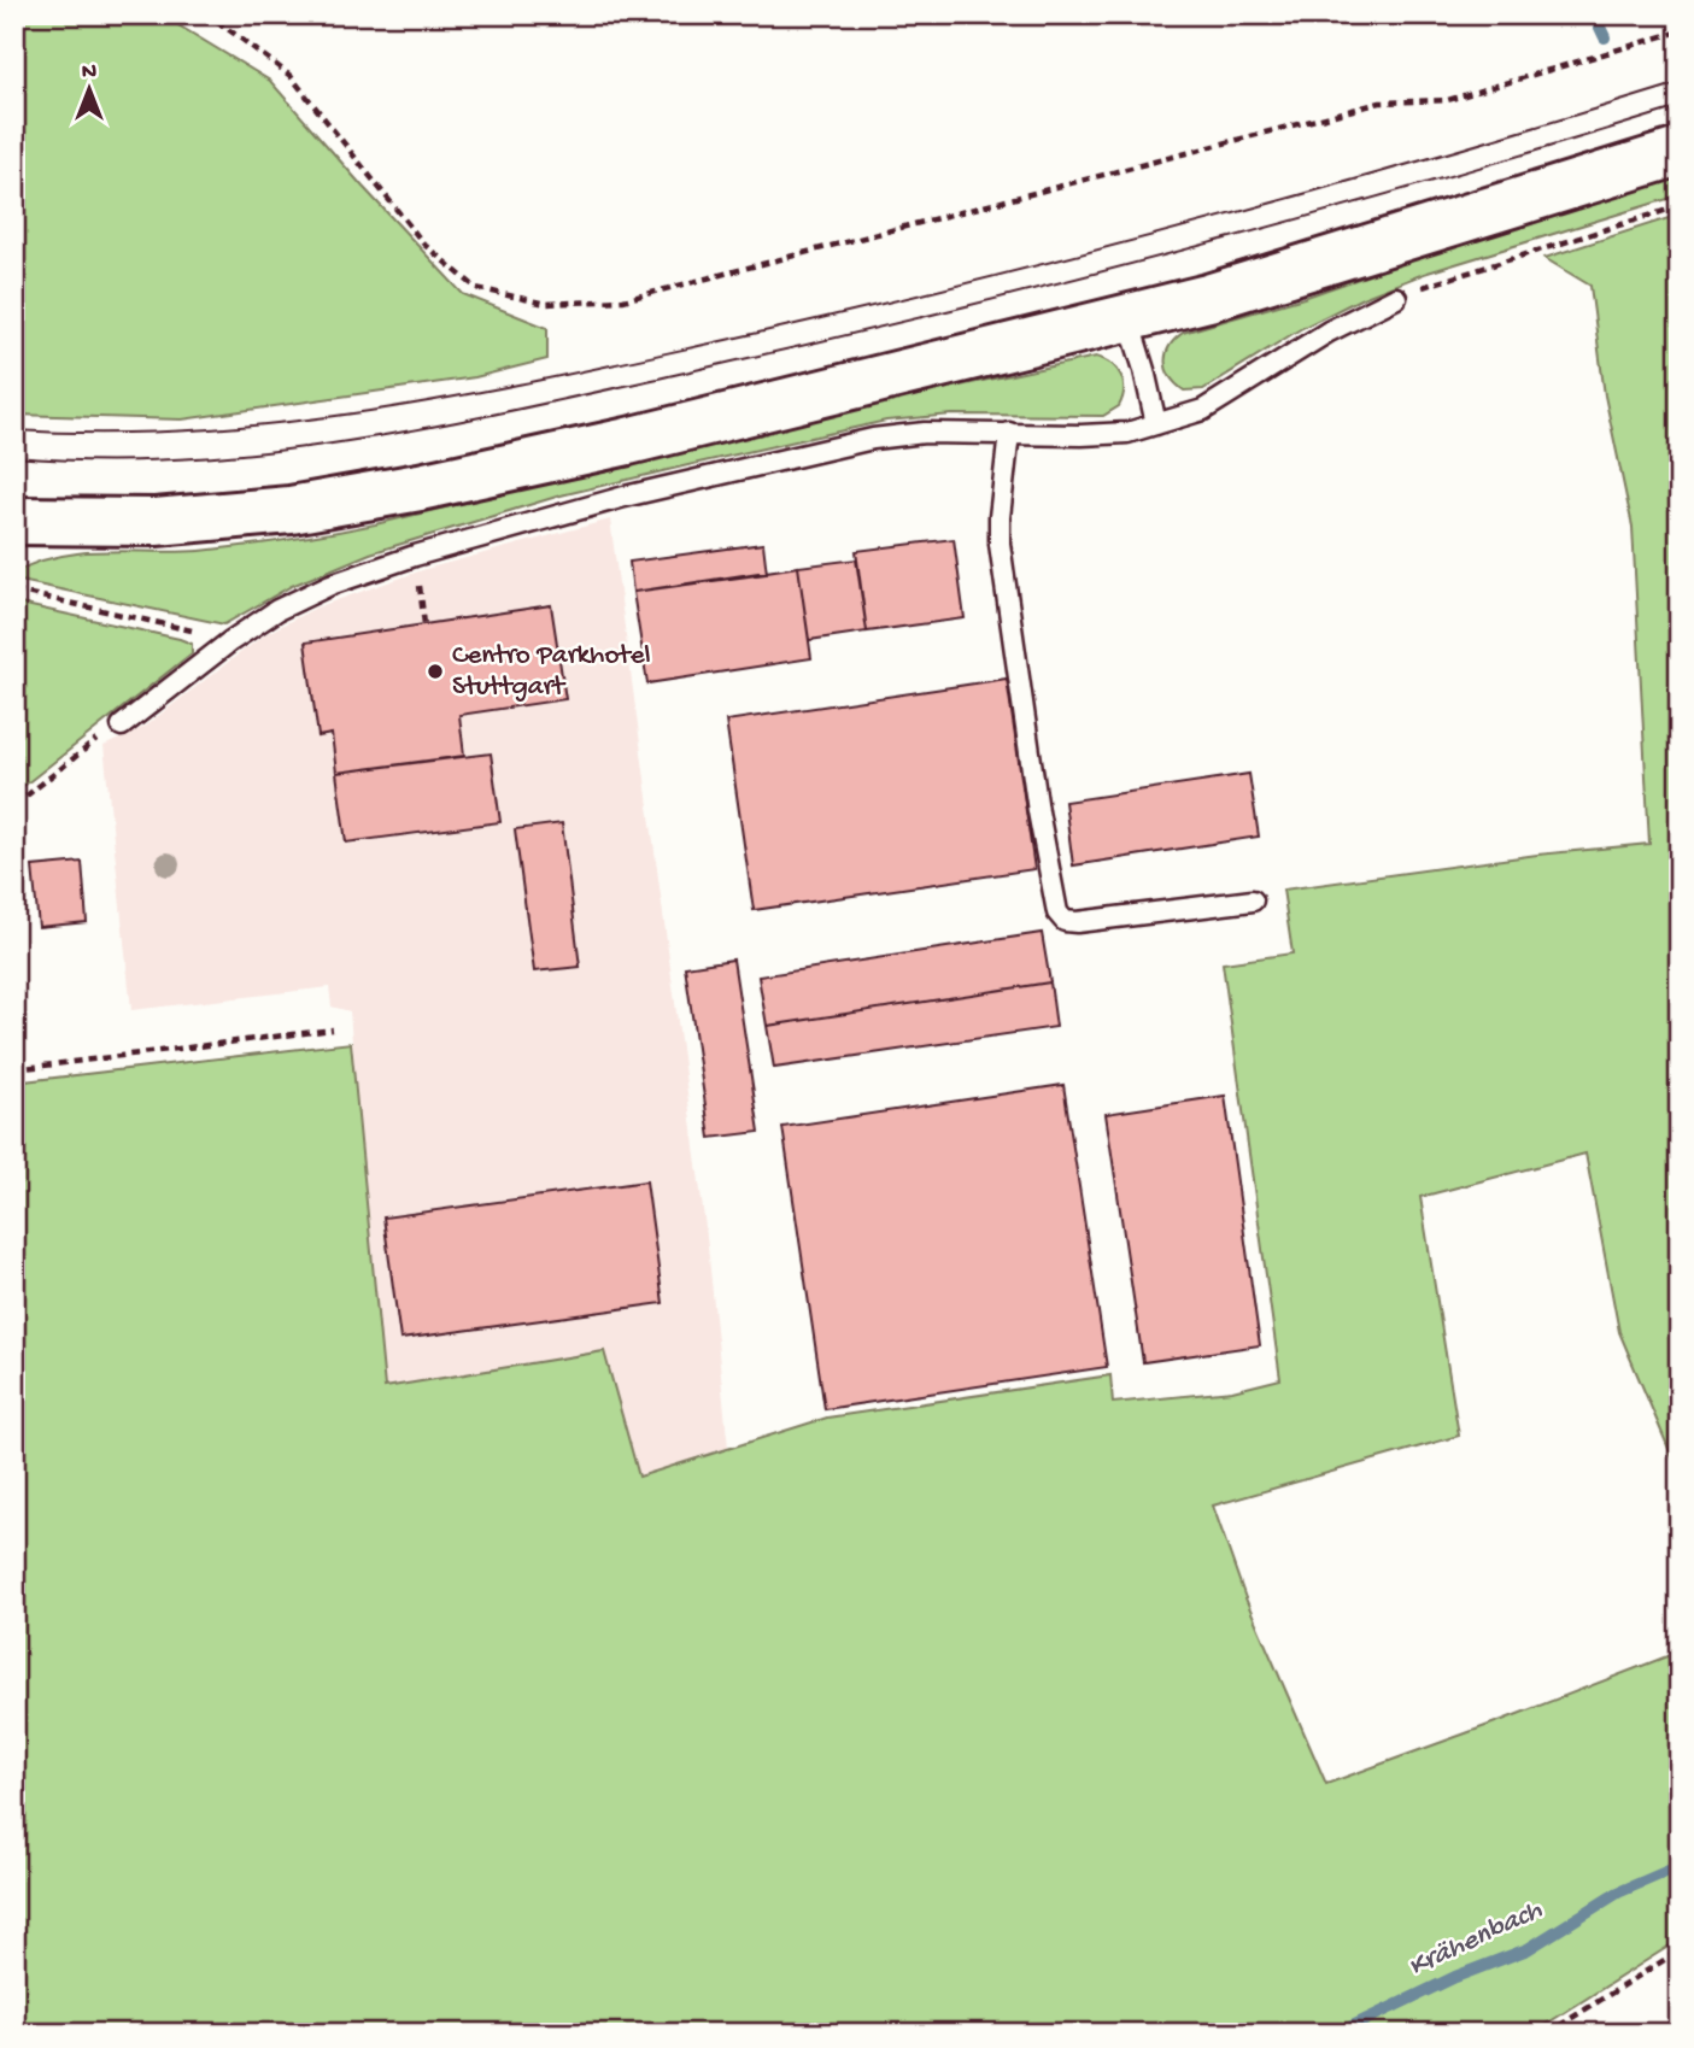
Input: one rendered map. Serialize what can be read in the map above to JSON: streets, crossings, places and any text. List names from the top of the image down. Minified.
{"water":["Krähenbach"],"places":["Centro Parkhotel Stuttgart"],"north":"top"}
